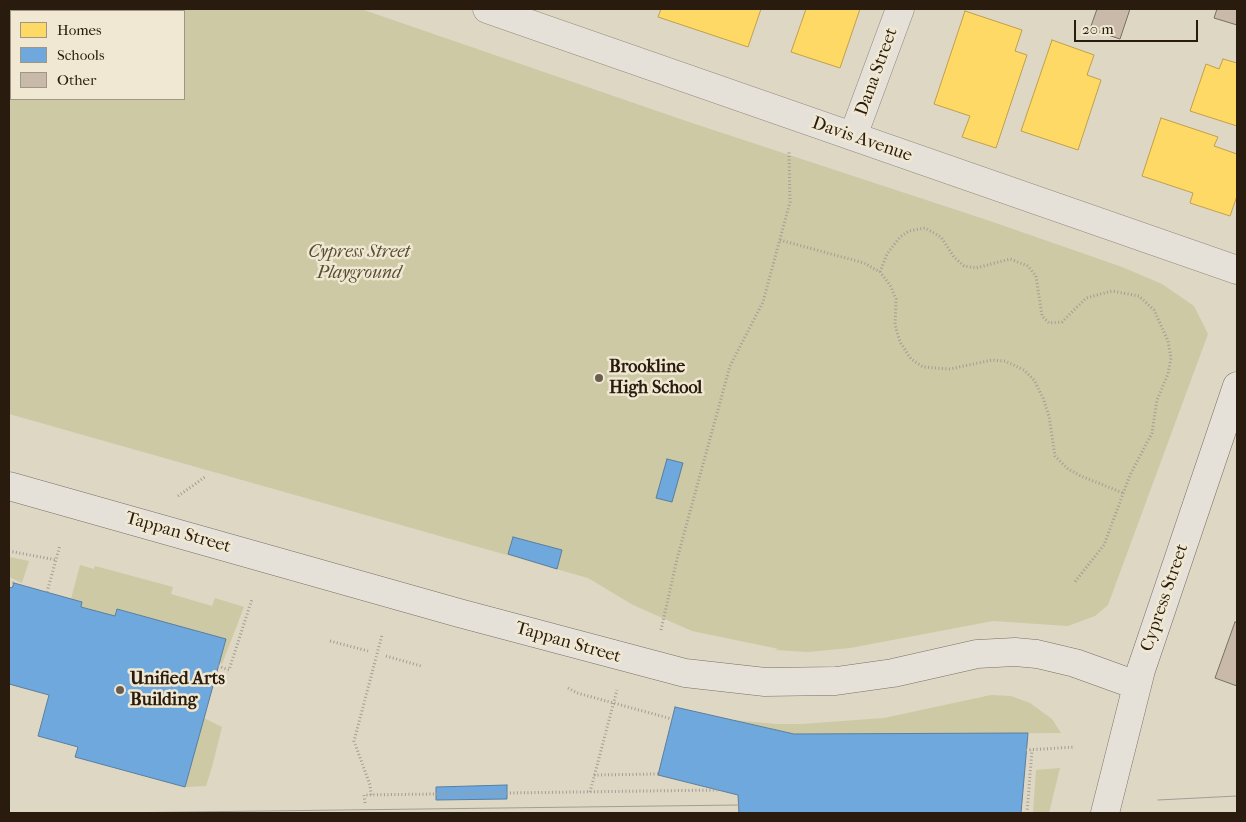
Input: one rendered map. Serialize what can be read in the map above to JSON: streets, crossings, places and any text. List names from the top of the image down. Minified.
{"streets":{"street":["Dana Street","Davis Avenue","Tappan Street","Cypress Street"]},"crossings":[["Dana Street","Davis Avenue"],["Tappan Street","Cypress Street"]],"parks":["Cypress Street Playground"],"places":["Brookline High School","Unified Arts Building"],"legend":["Homes","Schools","Other"],"scale_bar":"20 m"}
